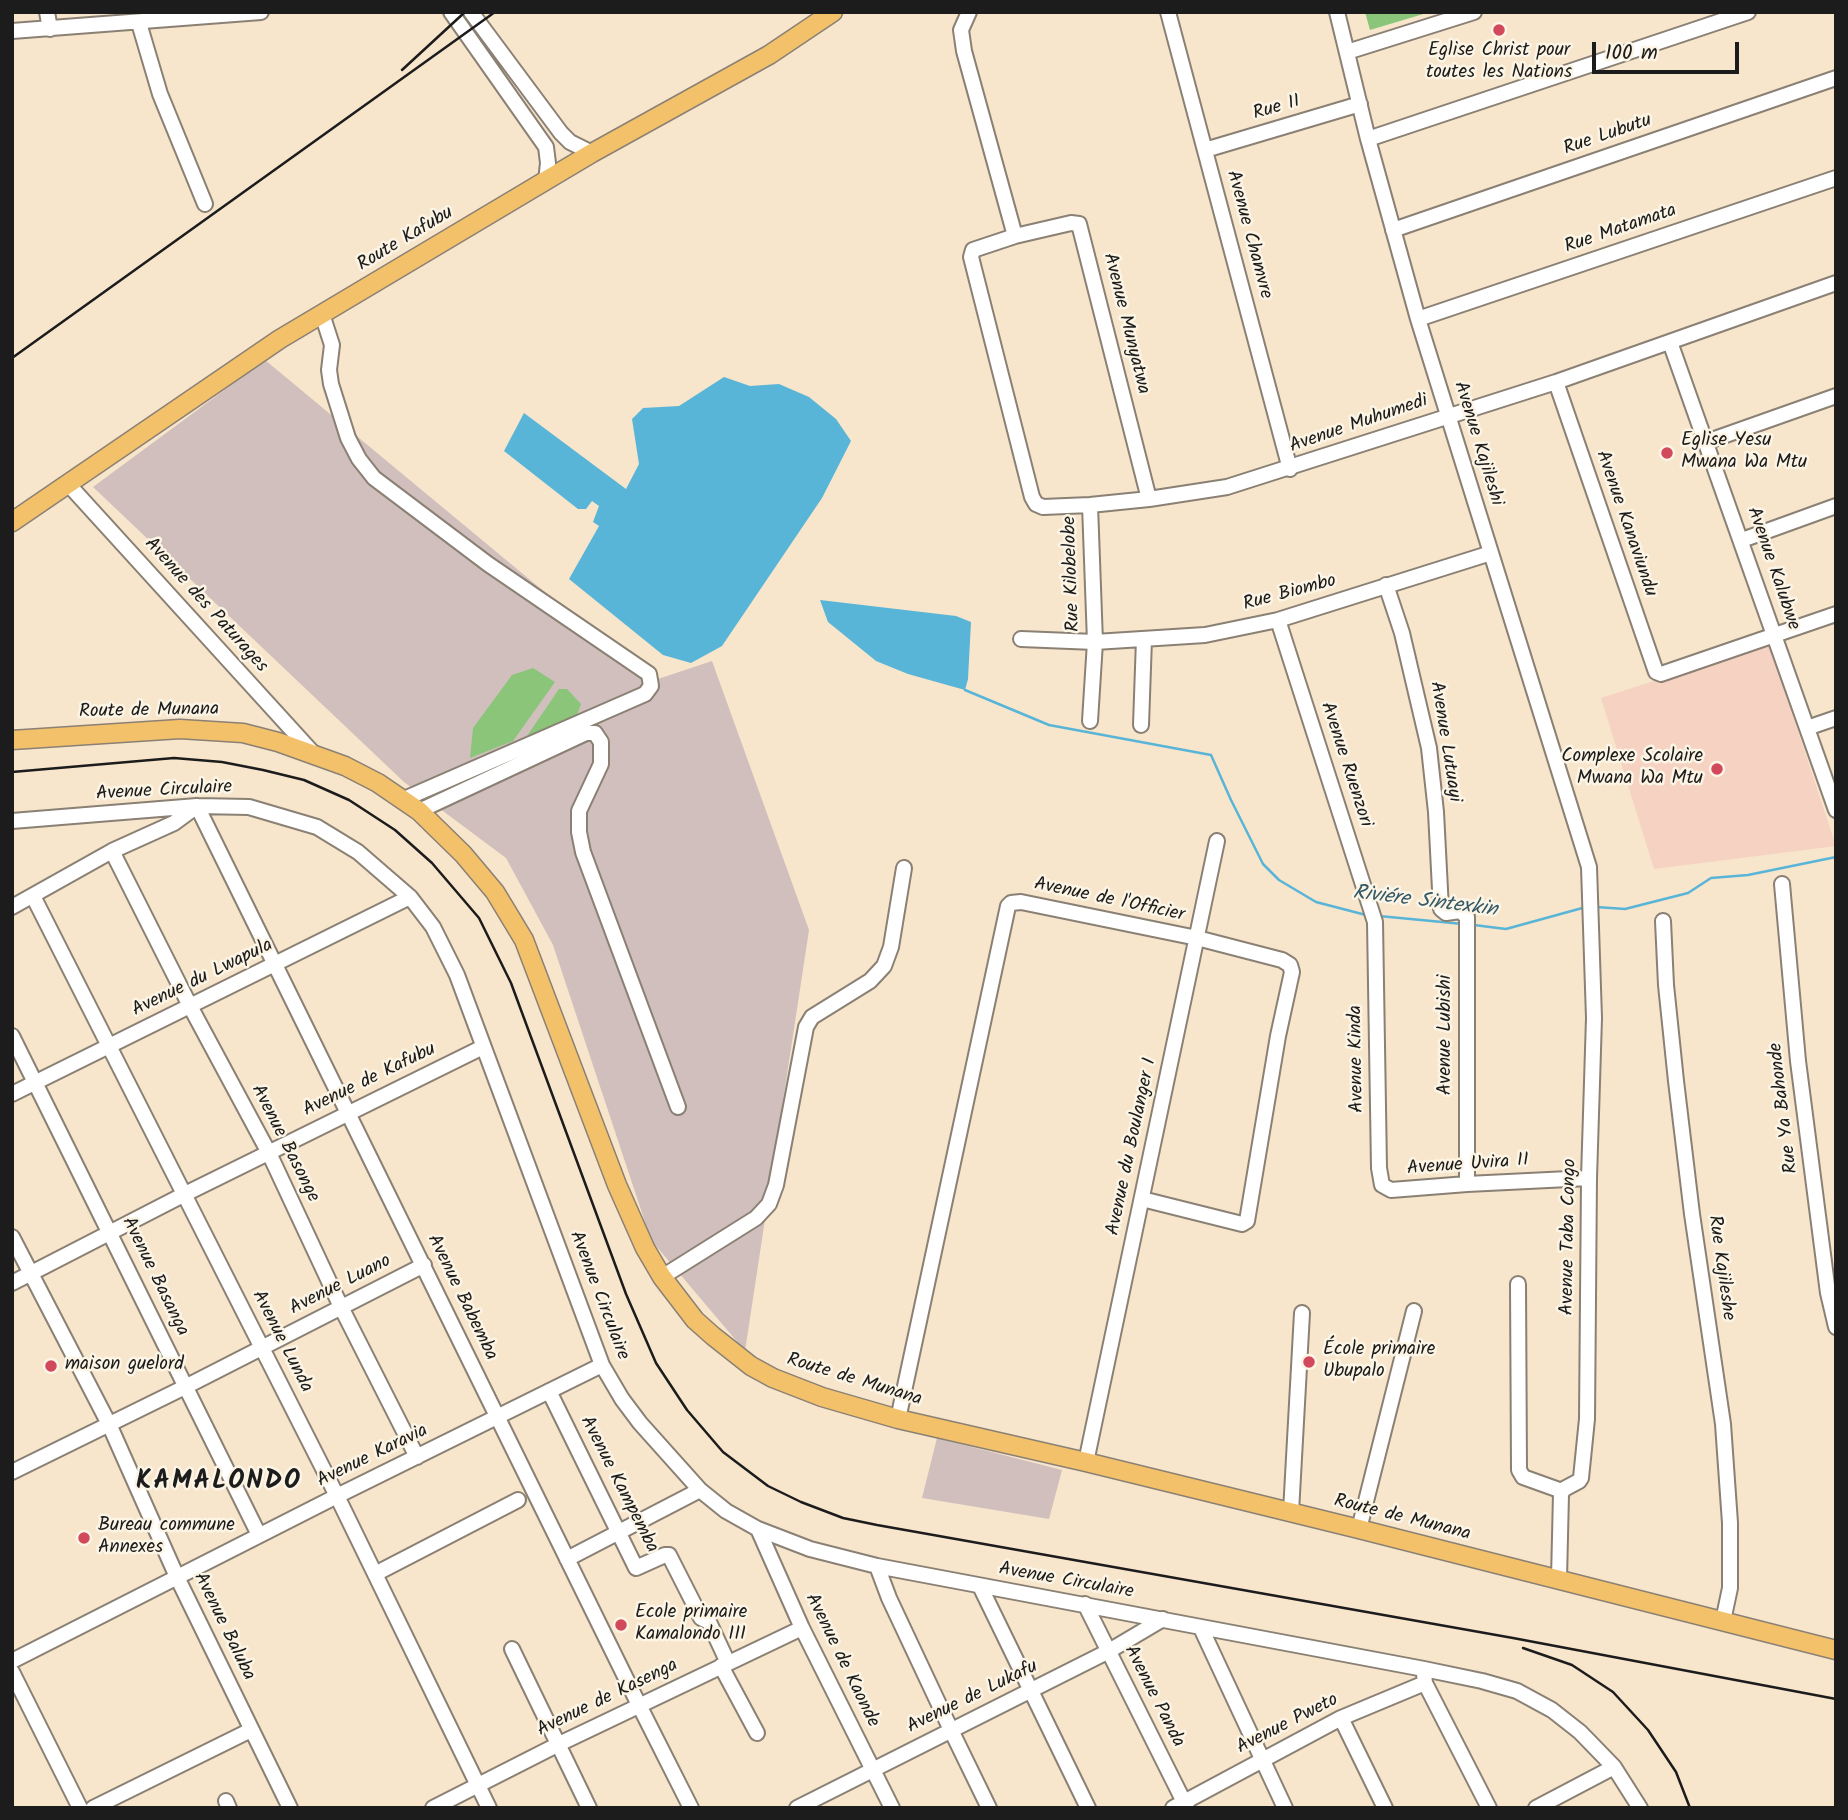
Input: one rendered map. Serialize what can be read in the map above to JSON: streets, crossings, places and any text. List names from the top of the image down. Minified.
{"streets":{"main road":["Route Kafubu","Route de Munana"],"street":["Rue II","Rue Lubutu","Rue Matamata","Avenue Chamvre","Avenue Munyatwa","Avenue Muhumedi","Avenue Kajileshi","Avenue Kanaviundu","Avenue Kalubwe","Rue Kilobelobe","Rue Biombo","Avenue des Paturages","Avenue Lutuayi","Avenue Ruenzori","Avenue Circulaire","Avenue de l'Officier","Avenue du Lwapula","Avenue Lubishi","Avenue Kinda","Avenue de Kafubu","Rue Ya Bahonde","Avenue Basonge","Avenue du Boulanger I","Avenue Uvira II","Avenue Taba Congo","Rue Kajileshe","Avenue Basanga","Avenue Luano","Avenue Babemba","Avenue Lunda","Avenue Karavia","Avenue Kampemba","Avenue Baluba","Avenue de Kaonde","Avenue Panda","Avenue de Lukafu","Avenue de Kasenga","Avenue Pweto"]},"crossings":[["Rue II","Avenue Chamvre"],["Rue II","Avenue Kajileshi"],["Rue Lubutu","Avenue Kajileshi"],["Rue Matamata","Avenue Kajileshi"],["Avenue Chamvre","Avenue Muhumedi"],["Route Kafubu","Avenue des Paturages"],["Avenue Munyatwa","Avenue Muhumedi"],["Avenue Muhumedi","Avenue Kajileshi"],["Avenue Muhumedi","Avenue Kanaviundu"],["Avenue Muhumedi","Avenue Kalubwe"],["Avenue Muhumedi","Rue Kilobelobe"],["Avenue Kajileshi","Rue Biombo"],["Avenue Kajileshi","Avenue Taba Congo"],["Avenue Kanaviundu","Avenue Kalubwe"],["Rue Kilobelobe","Rue Biombo"],["Rue Biombo","Avenue Lutuayi"],["Rue Biombo","Avenue Ruenzori"],["Avenue des Paturages","Route de Munana"],["Route de Munana","Avenue de l'Officier"],["Route de Munana","Avenue du Boulanger I"],["Route de Munana","Rue Kajileshe"],["Avenue Lutuayi","Avenue Lubishi"],["Avenue Ruenzori","Avenue Kinda"],["Avenue Circulaire","Avenue du Lwapula"],["Avenue Circulaire","Avenue de Kafubu"],["Avenue Circulaire","Avenue Babemba"],["Avenue Circulaire","Avenue Karavia"],["Avenue Circulaire","Avenue de Kaonde"],["Avenue Circulaire","Avenue Panda"],["Avenue Circulaire","Avenue de Lukafu"],["Avenue Circulaire","Avenue Pweto"],["Avenue de l'Officier","Avenue du Boulanger I"],["Avenue du Lwapula","Avenue Basonge"],["Avenue du Lwapula","Avenue Basanga"],["Avenue du Lwapula","Avenue Babemba"],["Avenue du Lwapula","Avenue Lunda"],["Avenue Lubishi","Avenue Uvira II"],["Avenue Kinda","Avenue Uvira II"],["Avenue de Kafubu","Avenue Basonge"],["Avenue de Kafubu","Avenue Basanga"],["Avenue de Kafubu","Avenue Babemba"],["Avenue de Kafubu","Avenue Lunda"],["Avenue de Kafubu","Avenue Baluba"],["Avenue Basonge","Avenue Luano"],["Avenue Basonge","Avenue Karavia"],["Avenue Uvira II","Avenue Taba Congo"],["Avenue Basanga","Avenue Luano"],["Avenue Basanga","Avenue Karavia"],["Avenue Luano","Avenue Babemba"],["Avenue Luano","Avenue Lunda"],["Avenue Luano","Avenue Baluba"],["Avenue Babemba","Avenue Karavia"],["Avenue Babemba","Avenue de Kasenga"],["Avenue Lunda","Avenue Karavia"],["Avenue Lunda","Avenue de Kasenga"],["Avenue Karavia","Avenue Kampemba"],["Avenue Karavia","Avenue Baluba"],["Avenue Kampemba","Avenue de Kasenga"],["Avenue de Kaonde","Avenue de Lukafu"],["Avenue de Kaonde","Avenue de Kasenga"],["Avenue Panda","Avenue de Lukafu"],["Avenue Panda","Avenue Pweto"]],"districts":["KAMALONDO"],"water":["Riviére Sintexkin"],"places":["Eglise Christ pour toutes les Nations","Eglise Yesu Mwana Wa Mtu","Complexe Scolaire Mwana Wa Mtu","École primaire Ubupalo","maison guelord","Bureau commune Annexes","Ecole primaire Kamalondo III"],"scale_bar":"100 m"}
